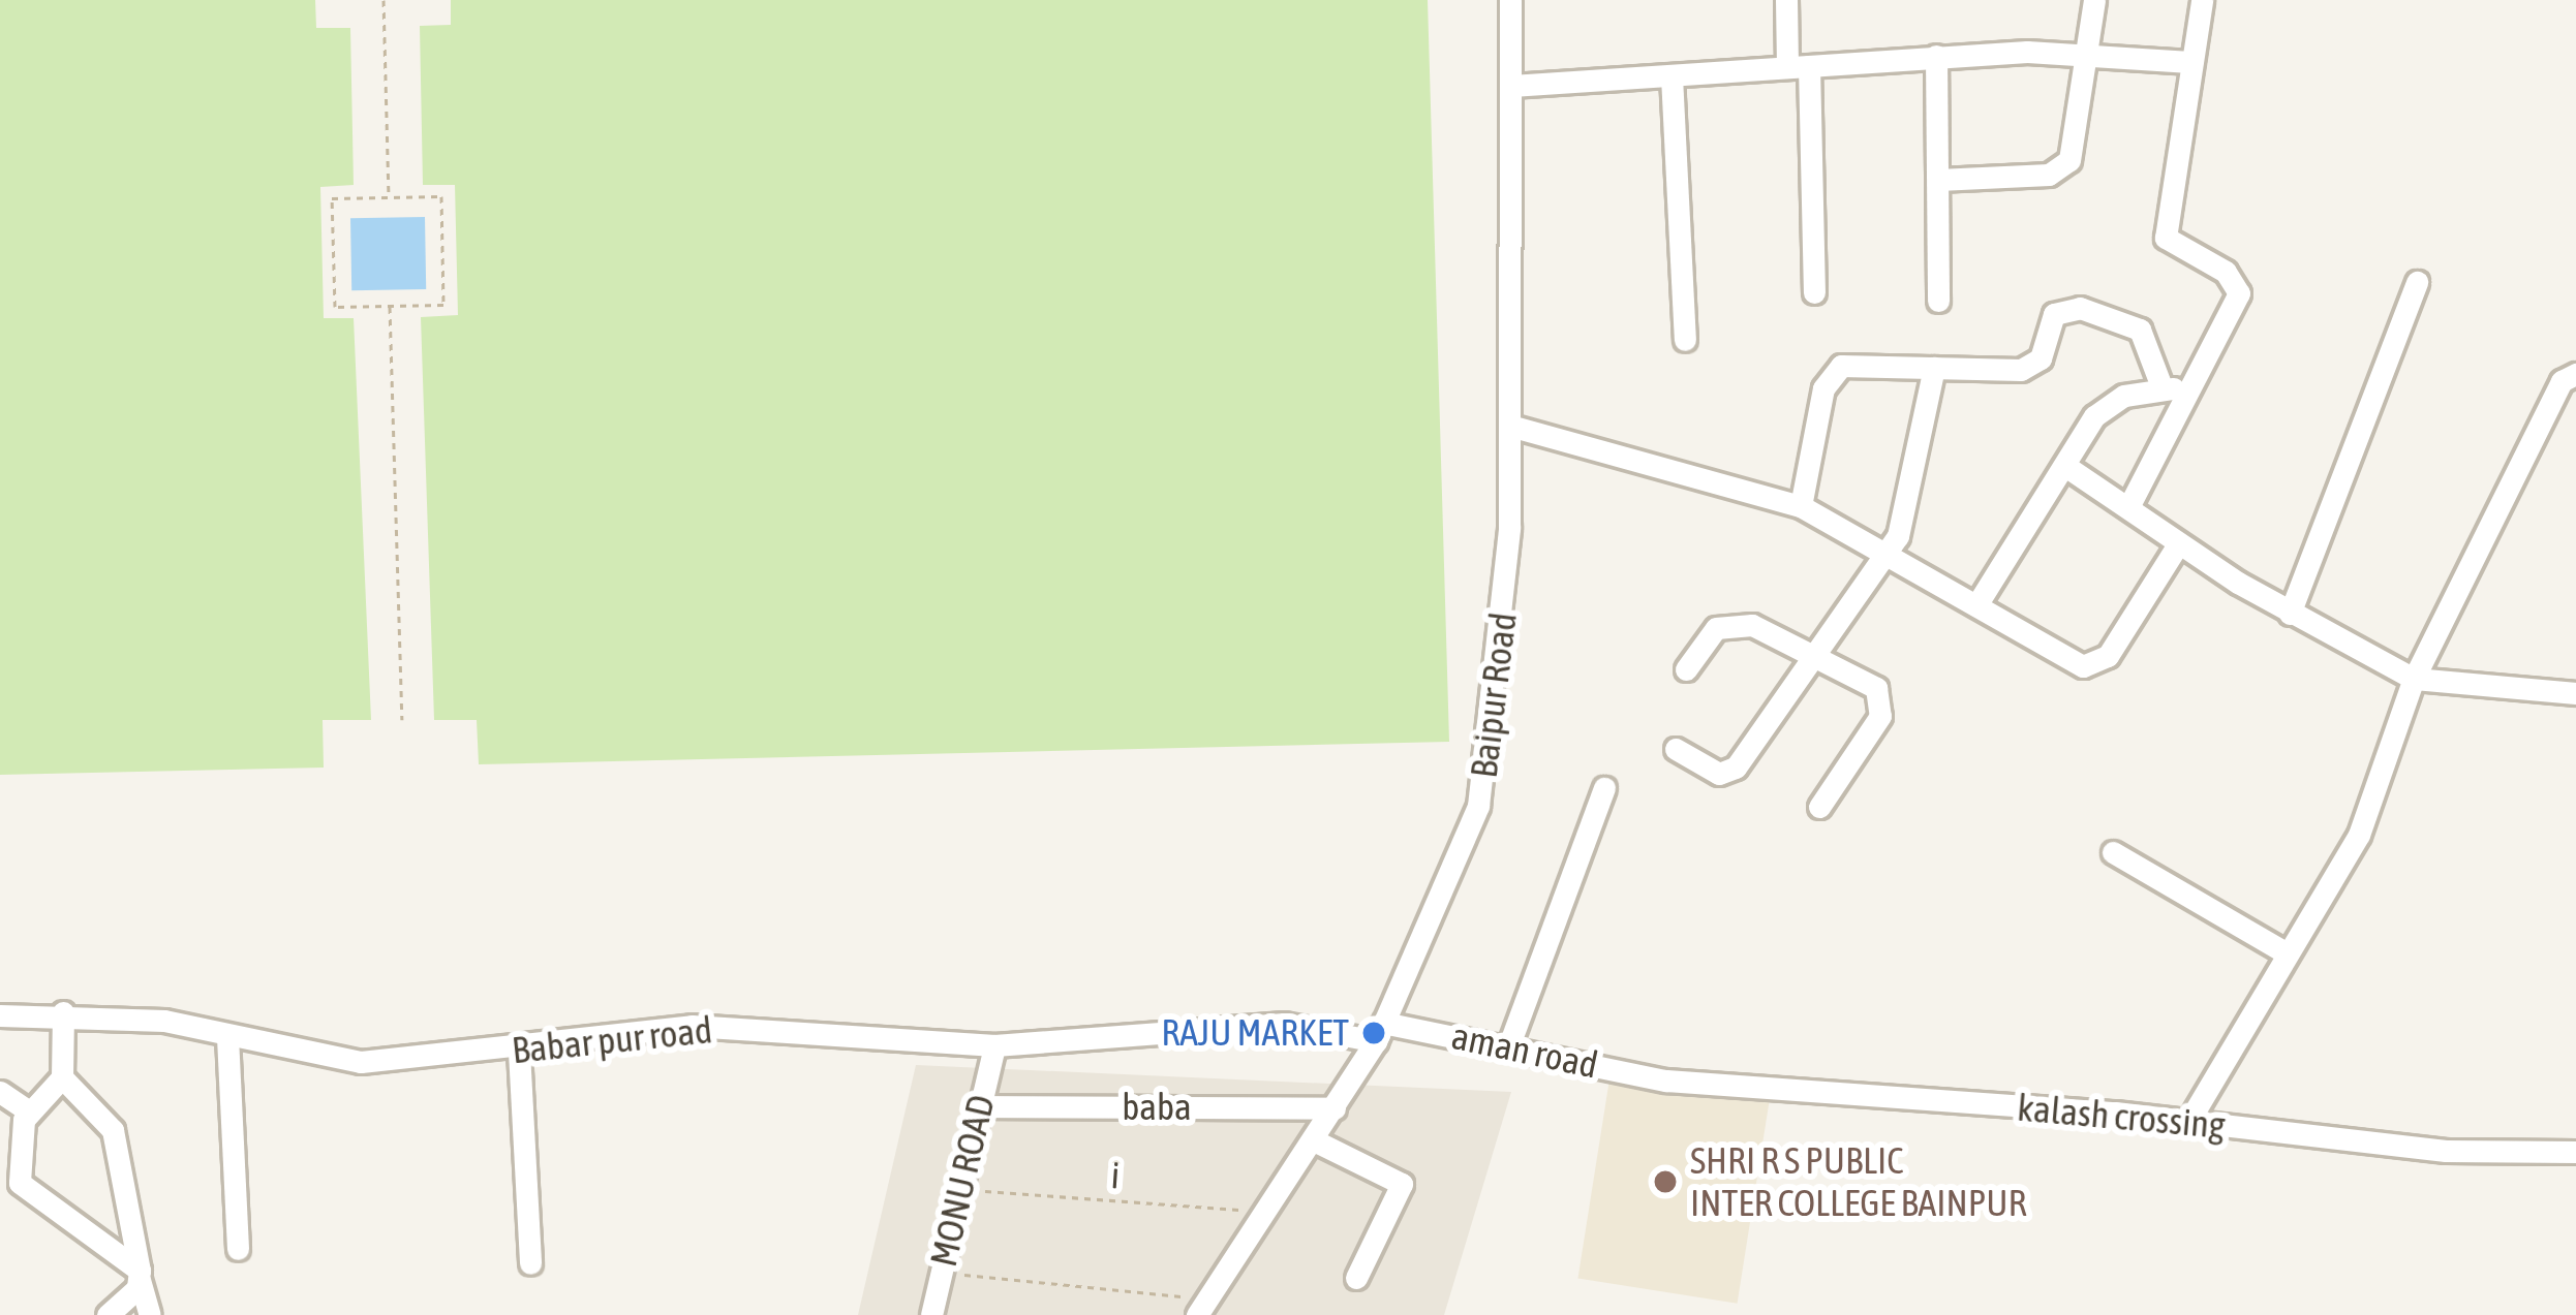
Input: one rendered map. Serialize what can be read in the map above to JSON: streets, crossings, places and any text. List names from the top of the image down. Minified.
{"streets":{"street":["Baipur Road","Babar pur road","aman road","baba","kalash crossing","MONU ROAD"],"path":["i"]},"crossings":[["Baipur Road","Babar pur road"],["Baipur Road","aman road"],["Baipur Road","baba"],["Baipur Road","i"],["Babar pur road","aman road"],["Babar pur road","MONU ROAD"],["aman road","kalash crossing"],["baba","MONU ROAD"],["i","MONU ROAD"]],"places":["RAJU MARKET","SHRI R S PUBLIC INTER COLLEGE BAINPUR"]}
